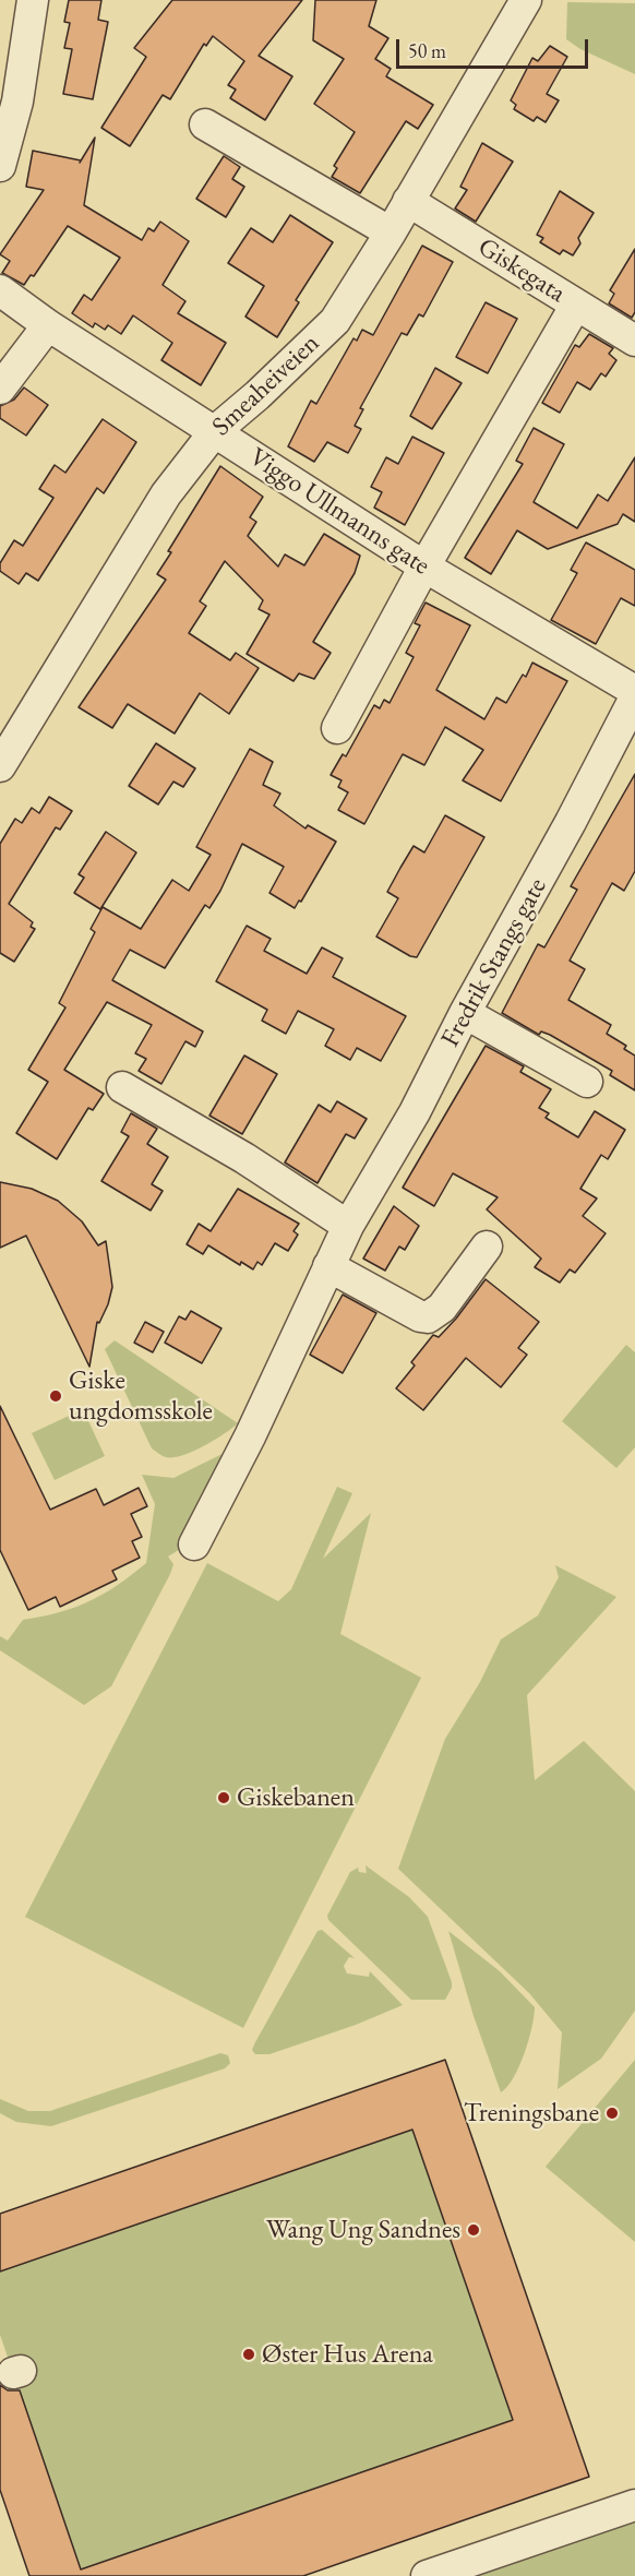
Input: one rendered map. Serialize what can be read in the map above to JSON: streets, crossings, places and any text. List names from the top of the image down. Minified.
{"streets":{"street":["Giskegata","Smeaheiveien","Viggo Ullmanns gate","Fredrik Stangs gate"]},"crossings":[["Giskegata","Smeaheiveien"],["Smeaheiveien","Viggo Ullmanns gate"]],"places":["Giske ungdomsskole","Giskebanen","Treningsbane","Wang Ung Sandnes","Øster Hus Arena"],"scale_bar":"50 m"}
